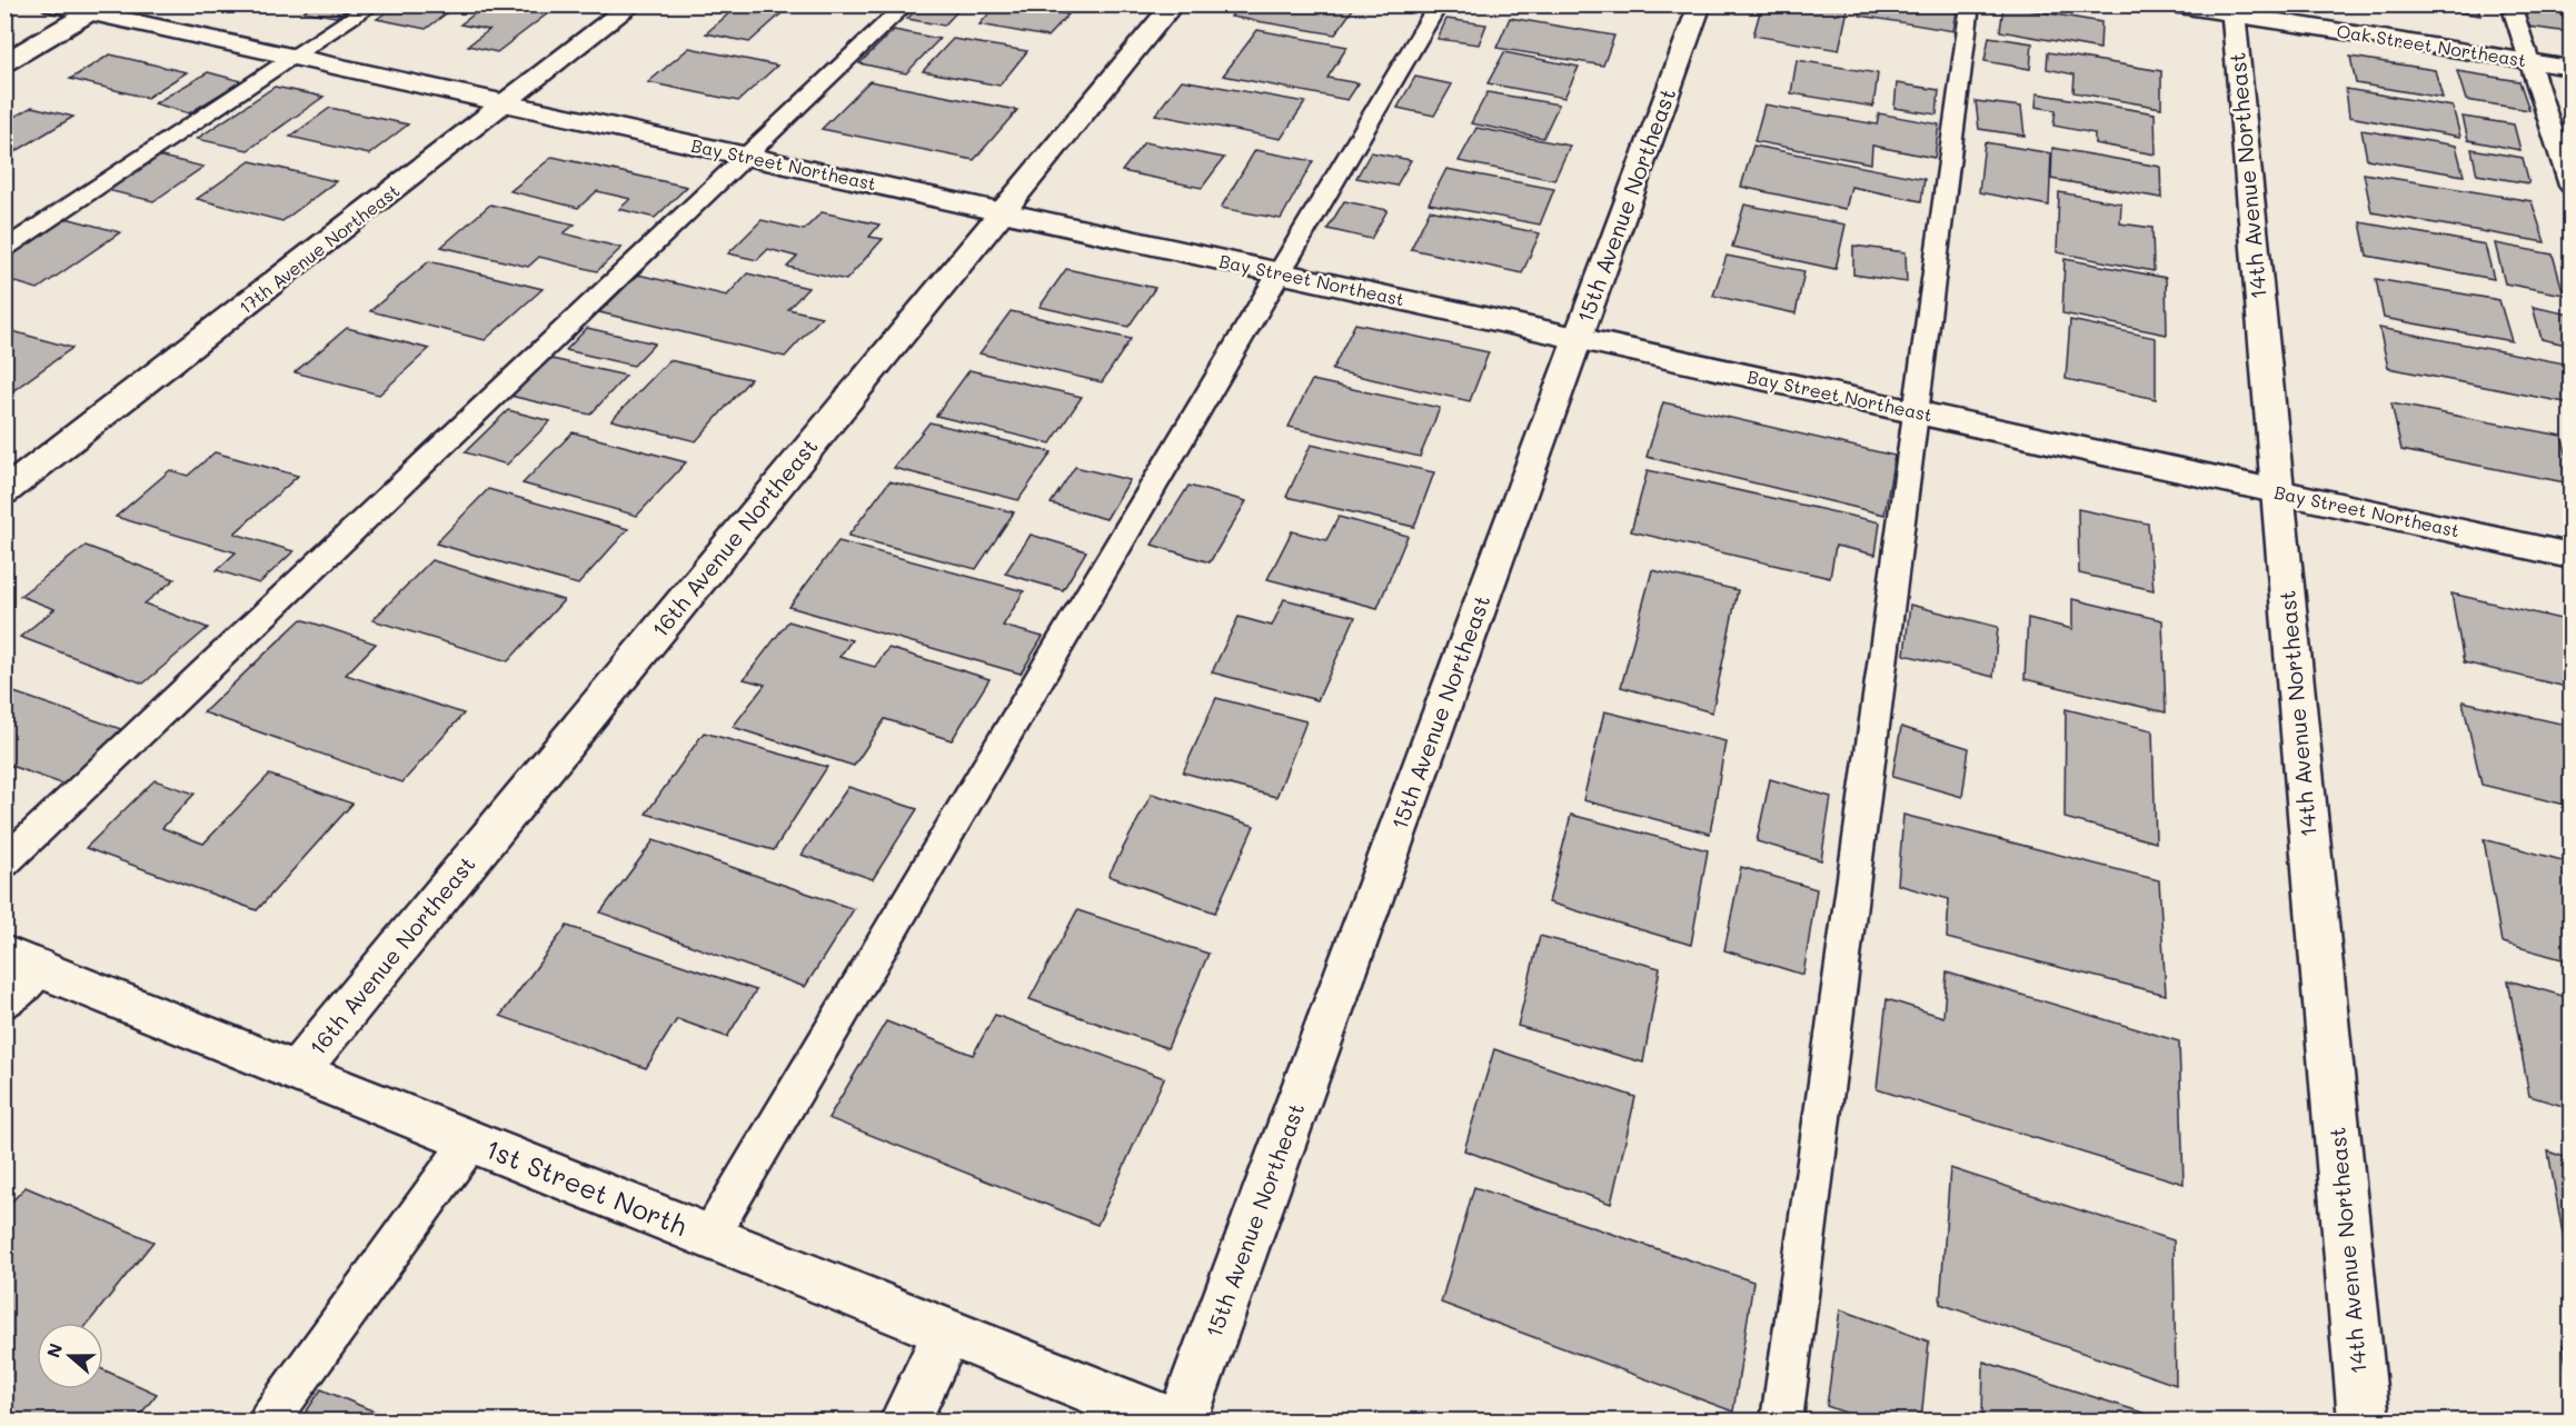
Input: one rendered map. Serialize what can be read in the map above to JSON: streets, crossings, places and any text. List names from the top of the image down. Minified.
{"streets":{"street":["Oak Street Northeast","Bay Street Northeast","14th Avenue Northeast","15th Avenue Northeast","17th Avenue Northeast","16th Avenue Northeast","1st Street North"]},"crossings":[["Oak Street Northeast","14th Avenue Northeast"],["Bay Street Northeast","14th Avenue Northeast"],["Bay Street Northeast","15th Avenue Northeast"],["Bay Street Northeast","17th Avenue Northeast"],["Bay Street Northeast","16th Avenue Northeast"],["16th Avenue Northeast","1st Street North"]],"north":"left"}
